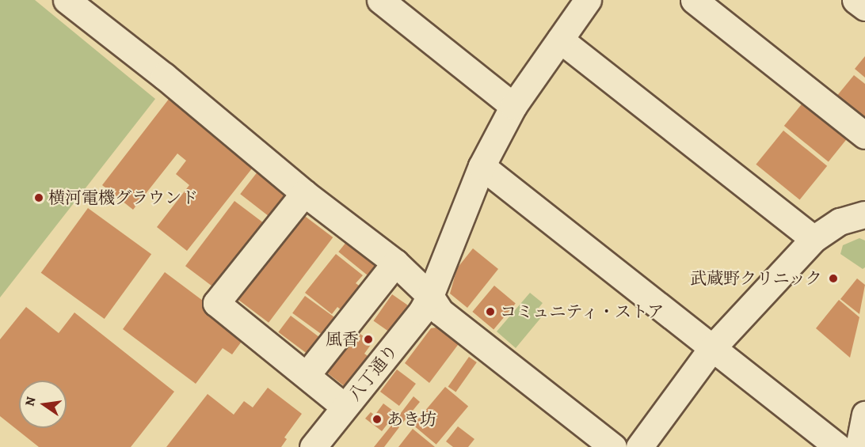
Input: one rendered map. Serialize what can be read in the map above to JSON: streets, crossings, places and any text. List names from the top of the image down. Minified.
{"streets":{"street":["八丁通り"]},"places":["横河電機グラウンド","武蔵野クリニック","コミュニティ・ストア","風香","あき坊"],"north":"left"}
